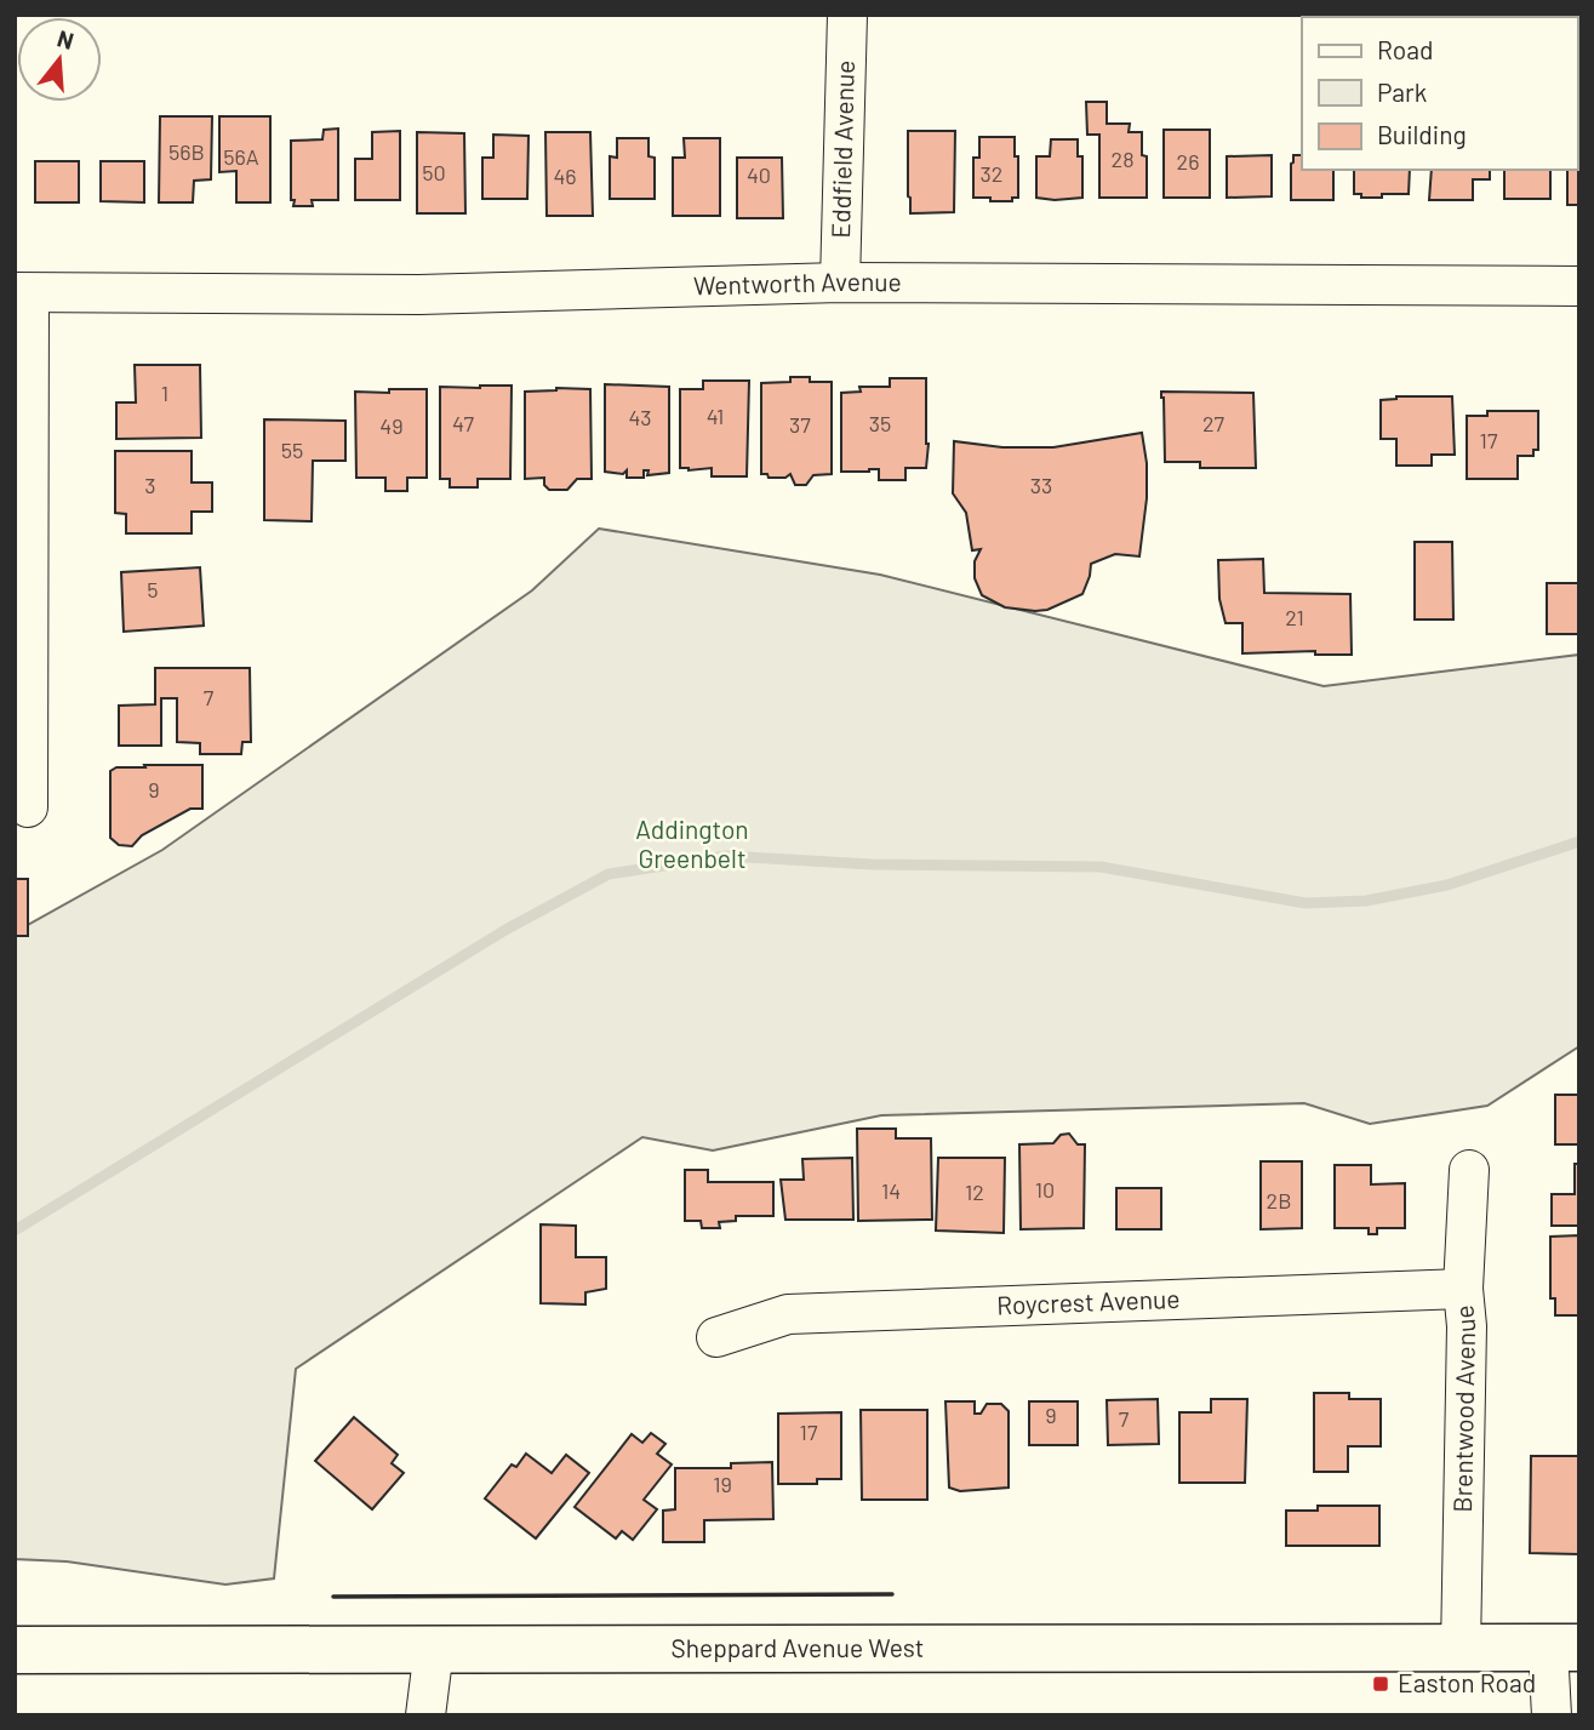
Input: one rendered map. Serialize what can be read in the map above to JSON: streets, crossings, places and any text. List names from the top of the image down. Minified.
{"streets":{"main road":["Sheppard Avenue West"],"street":["Eddfield Avenue","Wentworth Avenue","Roycrest Avenue","Brentwood Avenue"]},"crossings":[["Eddfield Avenue","Wentworth Avenue"],["Roycrest Avenue","Brentwood Avenue"],["Brentwood Avenue","Sheppard Avenue West"]],"parks":["Addington Greenbelt"],"places":{"transit":["Easton Road"]},"house_numbers":["56B","56A","28","26","50","32","40","46","1","41","43","47","35","27","37","49","17","55","3","33","5","21","7","9","10","14","12","2B","9","7","17","19"],"legend":["Road","Park","Building"],"north":"top"}
